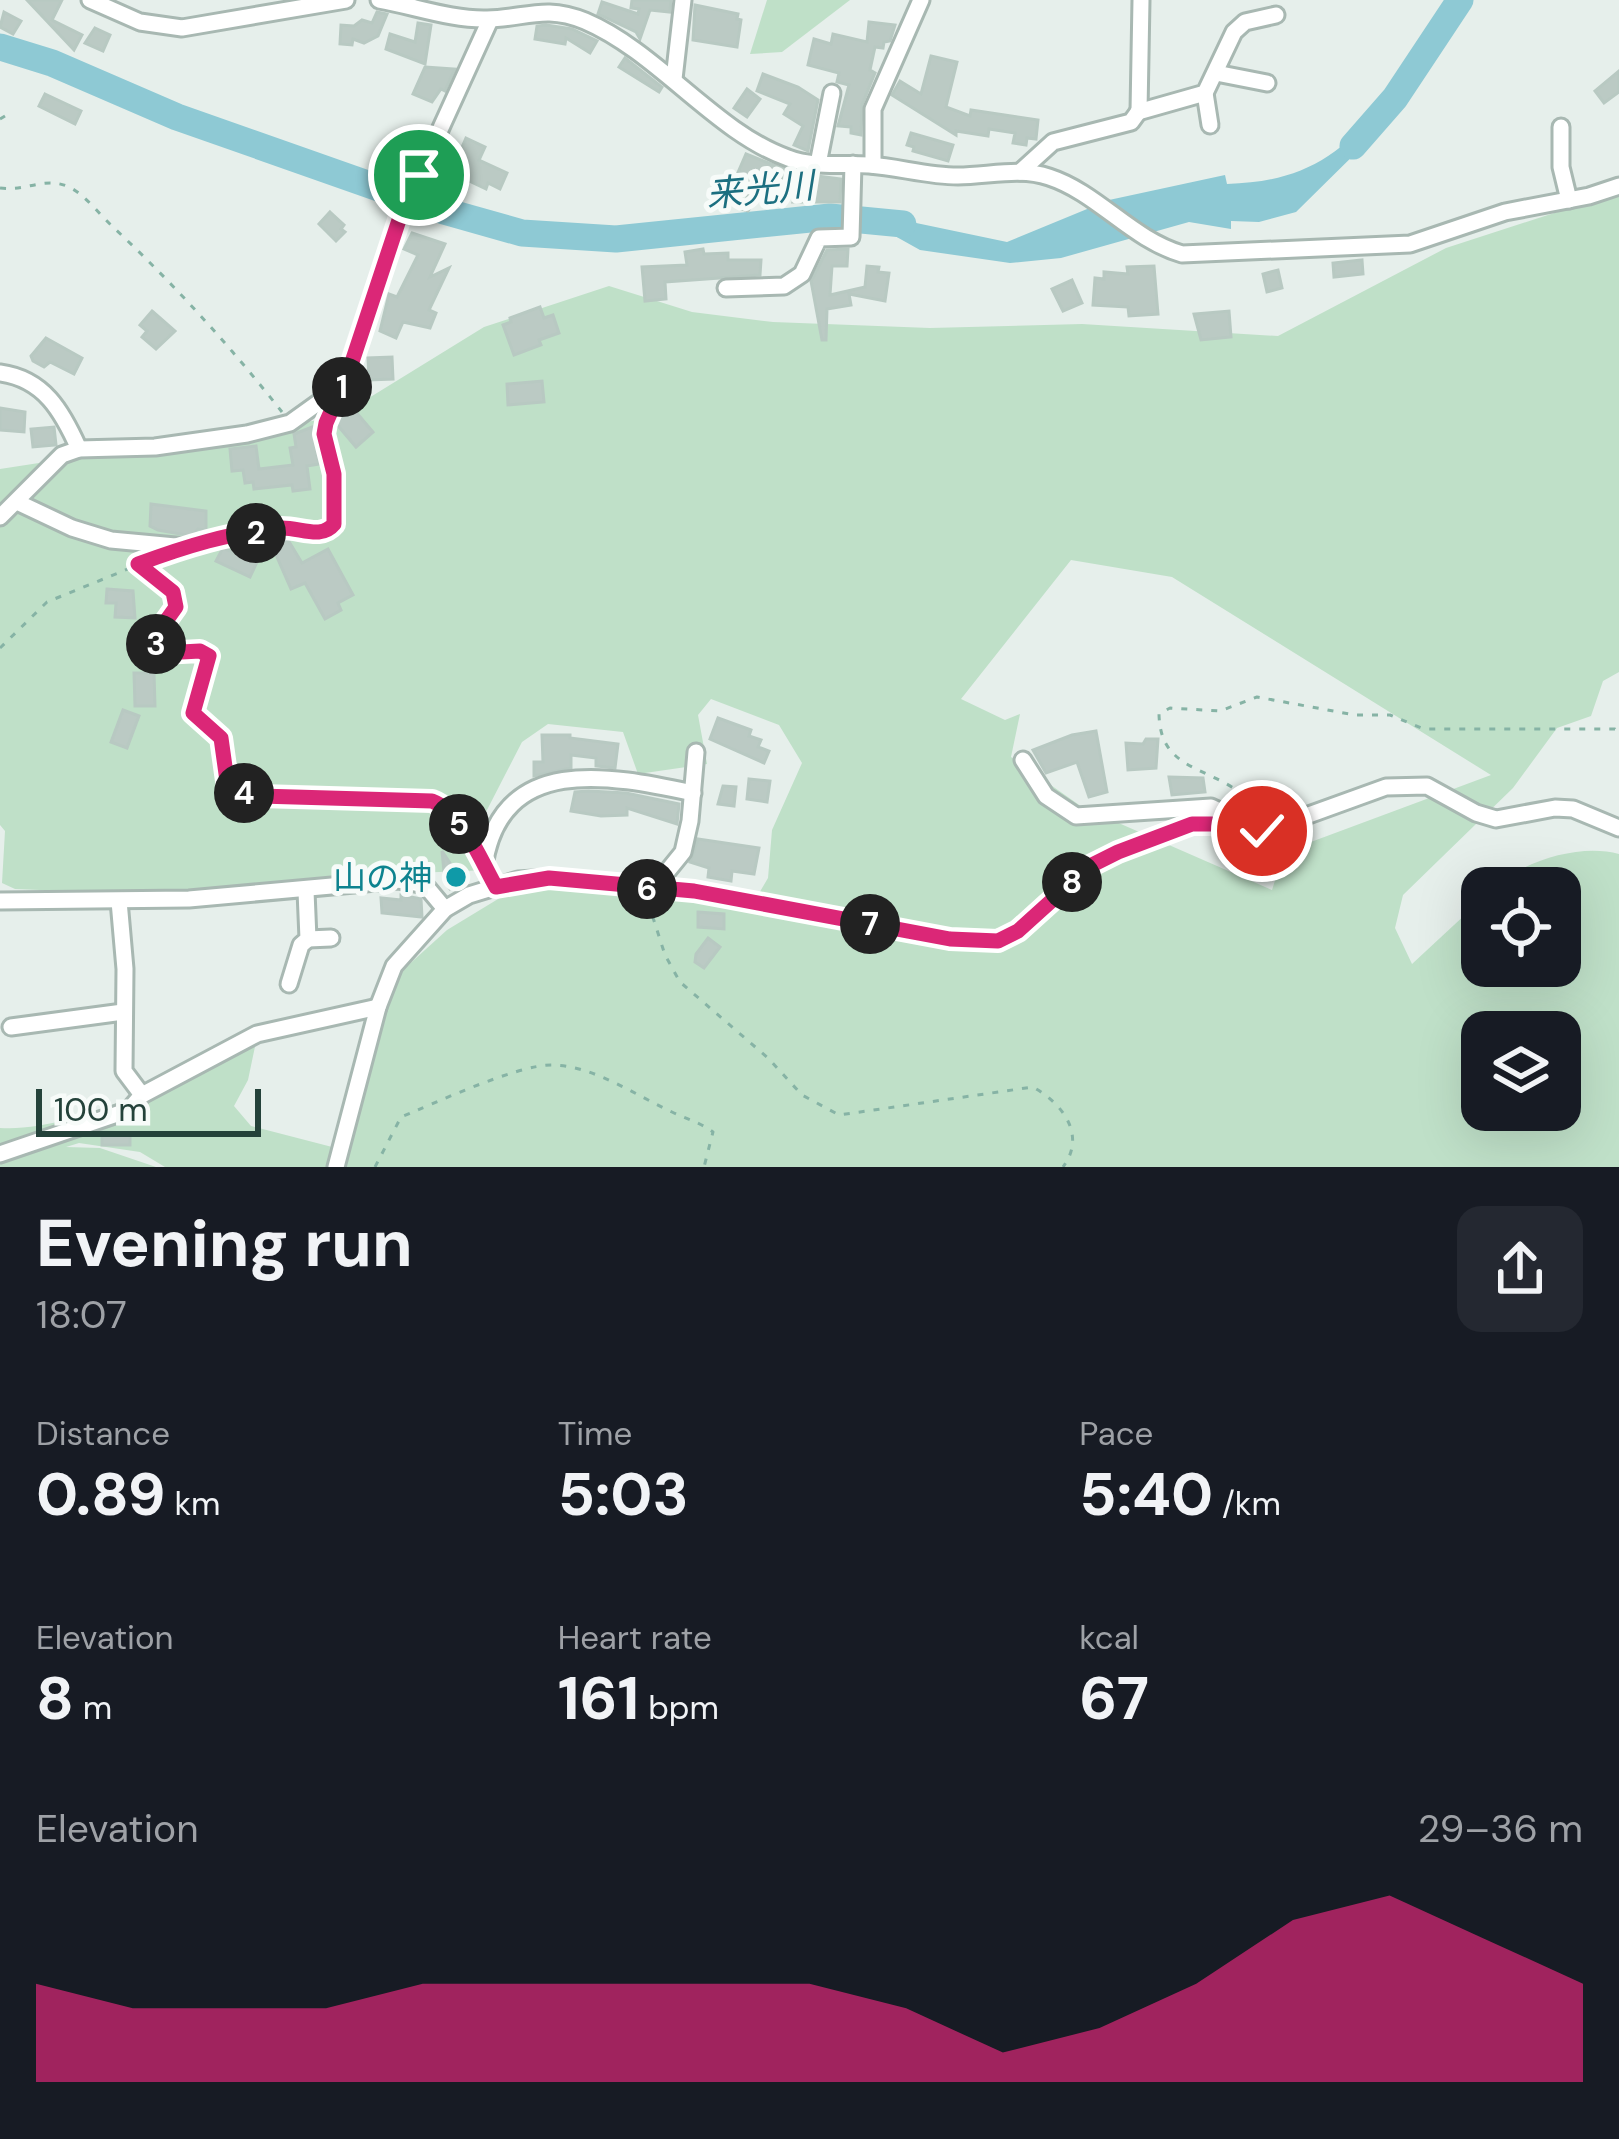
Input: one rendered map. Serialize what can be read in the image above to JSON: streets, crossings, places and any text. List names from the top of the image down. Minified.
{"water":["来光川"],"places":["山の神"],"scale_bar":"100 m","page":{"pins":["1","2","3","4","5","8","6","7"],"scale":"100 m","heading":["Evening run","18:07"],"stats":[["Distance","0.89 km"],["Time","5:03"],["Pace","5:40 /km"],["Elevation","8 m"],["Heart rate","161 bpm"],["kcal","67"]],"chart":["Elevation","29–36 m"]}}
